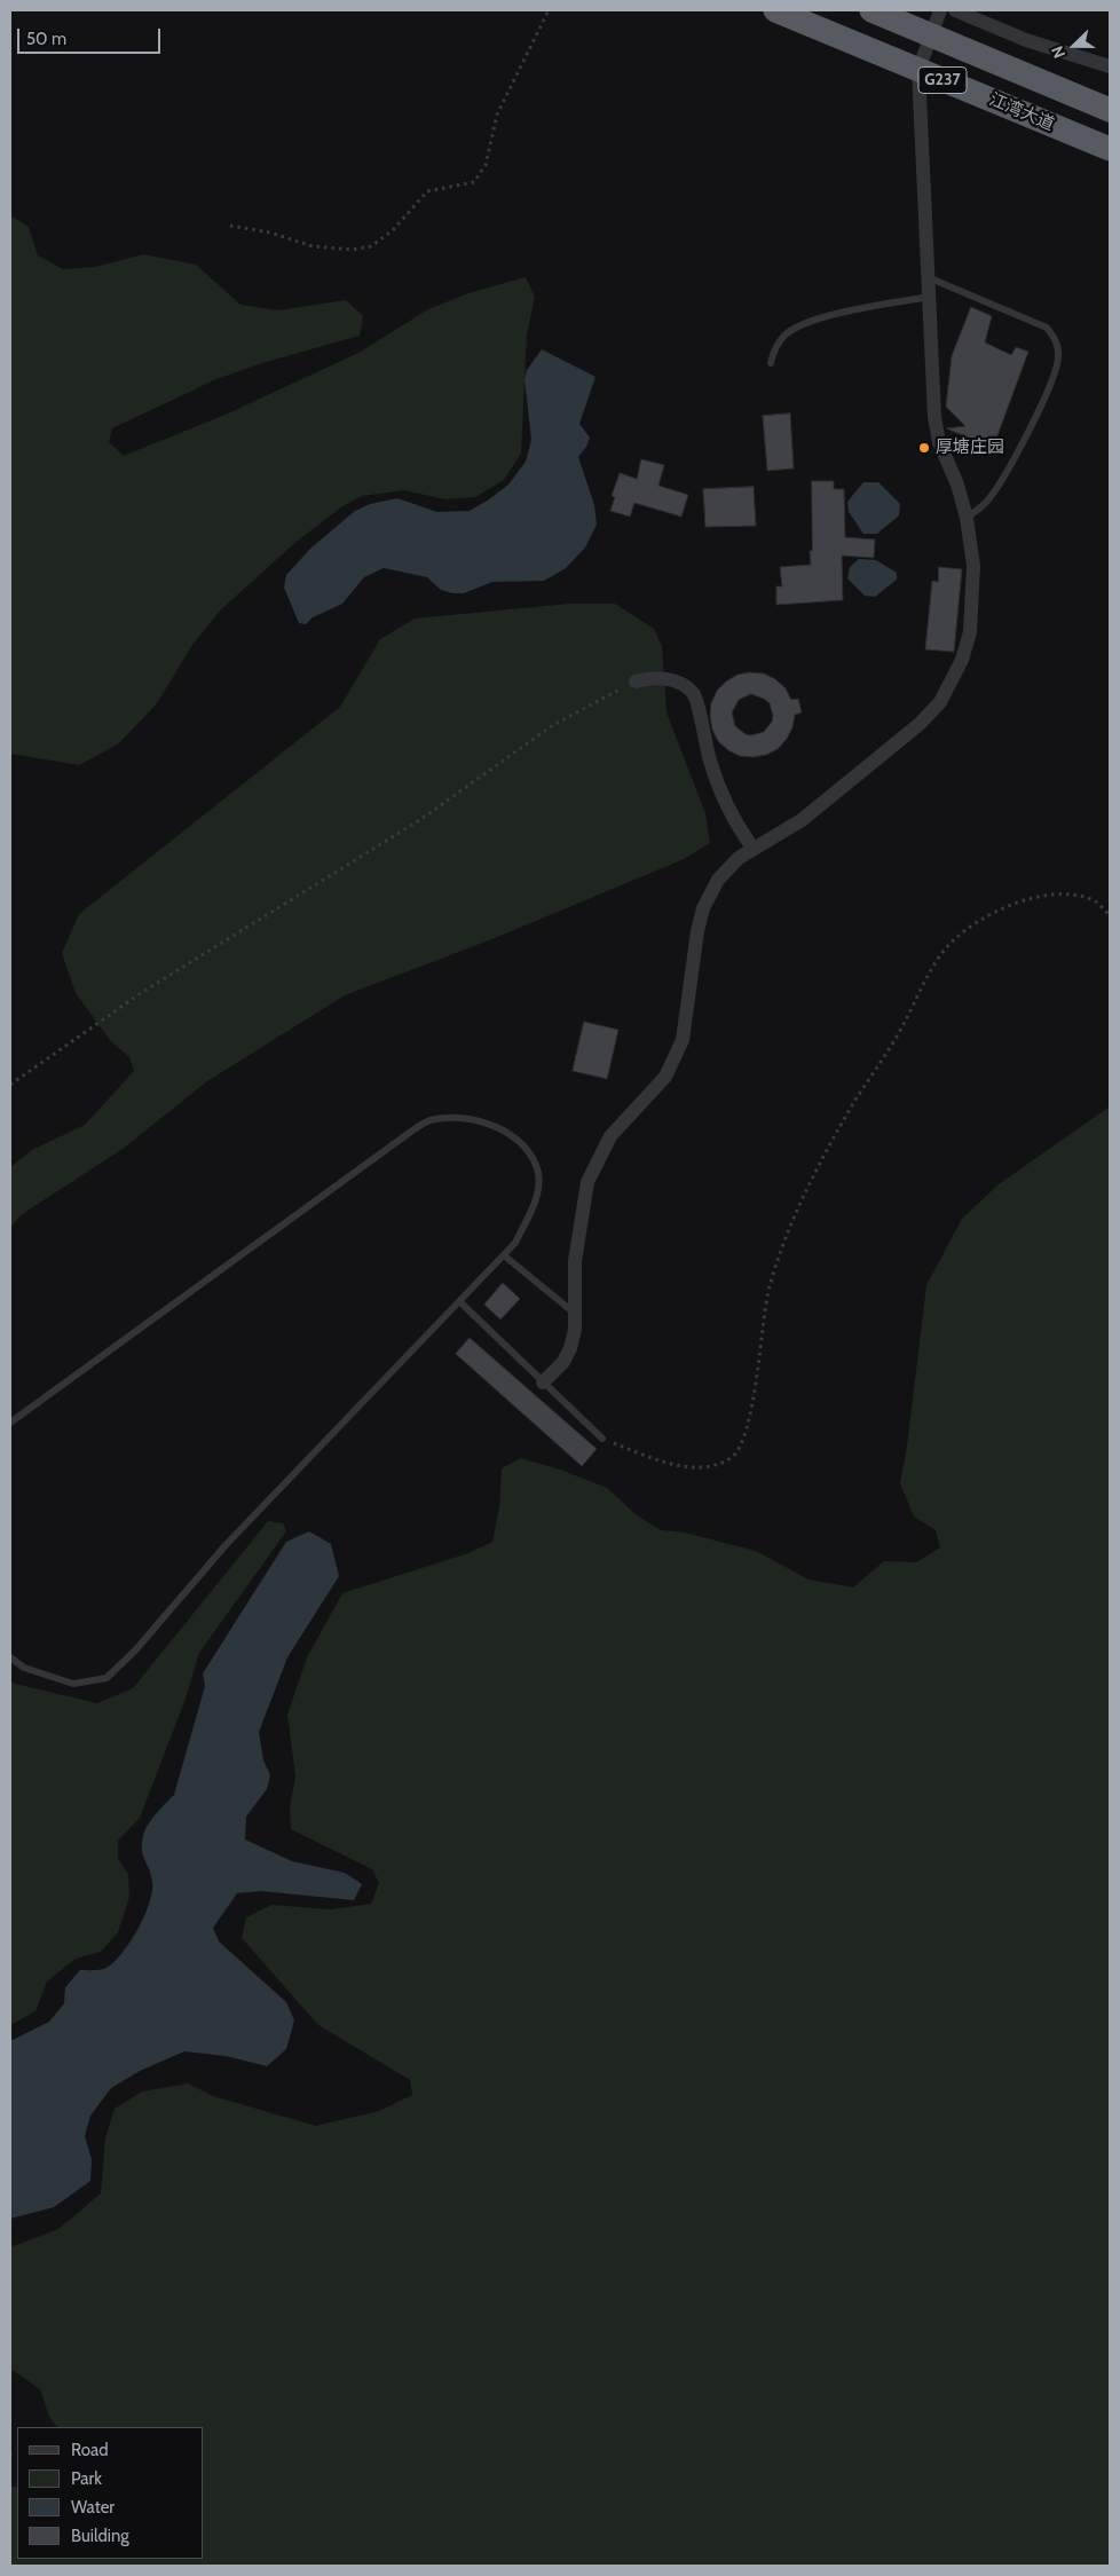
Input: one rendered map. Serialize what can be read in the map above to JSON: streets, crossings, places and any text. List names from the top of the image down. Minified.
{"streets":{"highway":["G237","江湾大道"]},"places":["厚塘庄园"],"legend":["Road","Park","Water","Building"],"scale_bar":"50 m","north":"left"}
